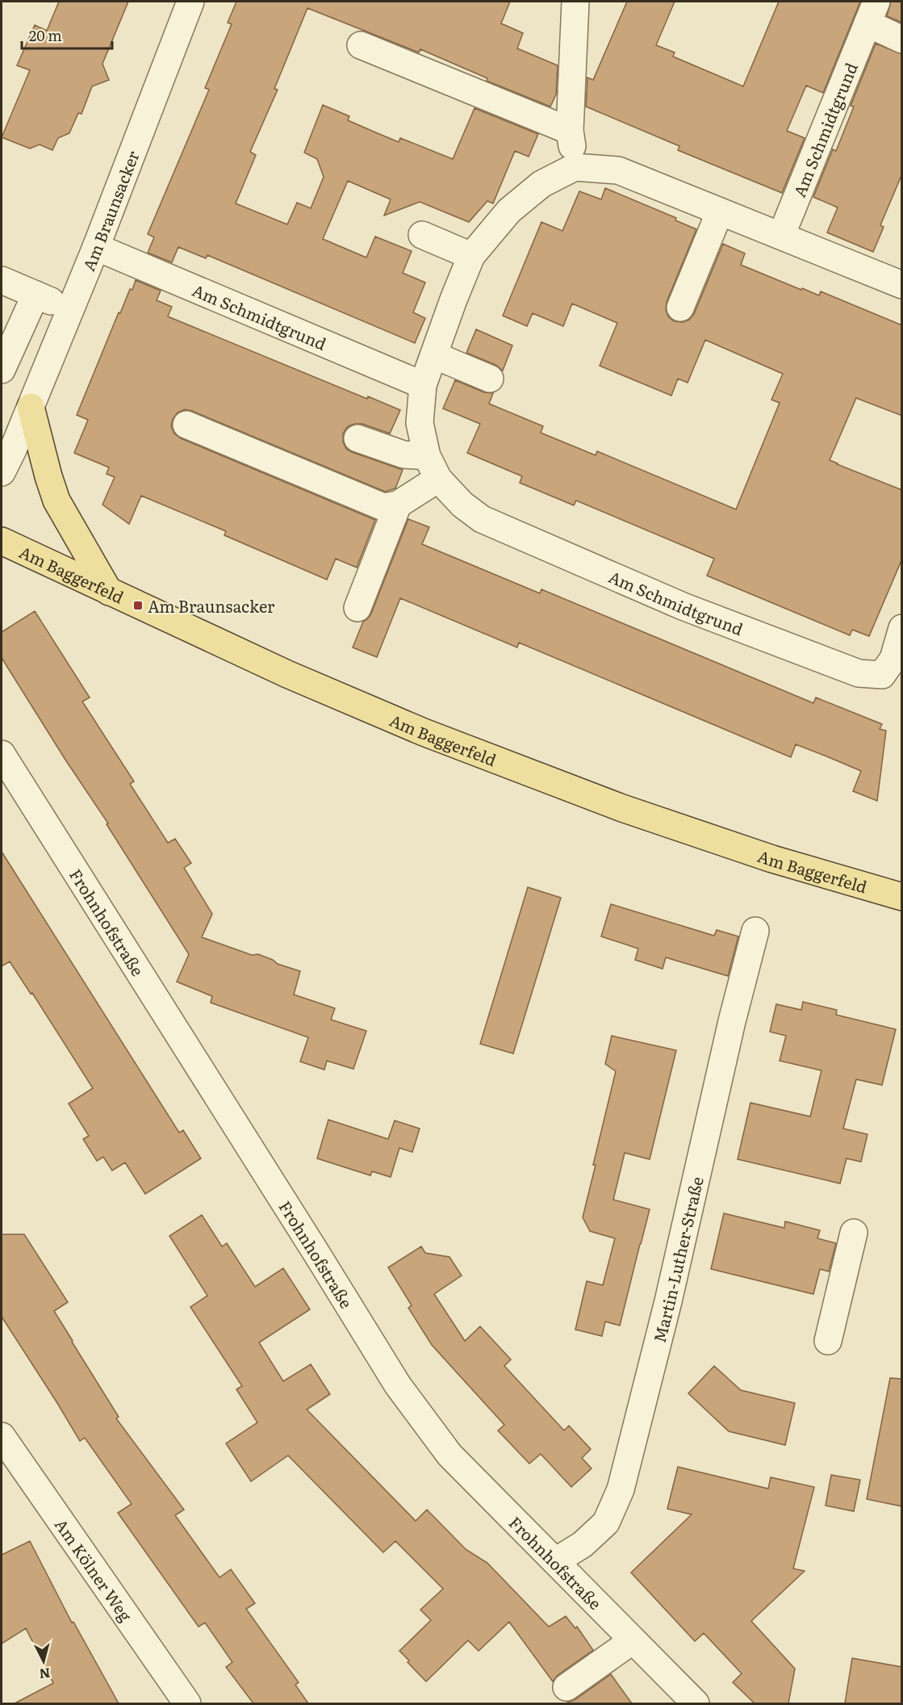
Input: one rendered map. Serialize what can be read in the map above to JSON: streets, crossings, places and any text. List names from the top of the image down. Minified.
{"streets":{"main road":["Am Baggerfeld"],"street":["Am Schmidtgrund","Am Braunsacker","Frohnhofstraße","Martin-Luther-Straße","Am Kölner Weg"]},"crossings":[["Am Schmidtgrund","Am Braunsacker"],["Frohnhofstraße","Martin-Luther-Straße"]],"places":{"transit":["Am Braunsacker"]},"scale_bar":"20 m","north":"bottom"}
